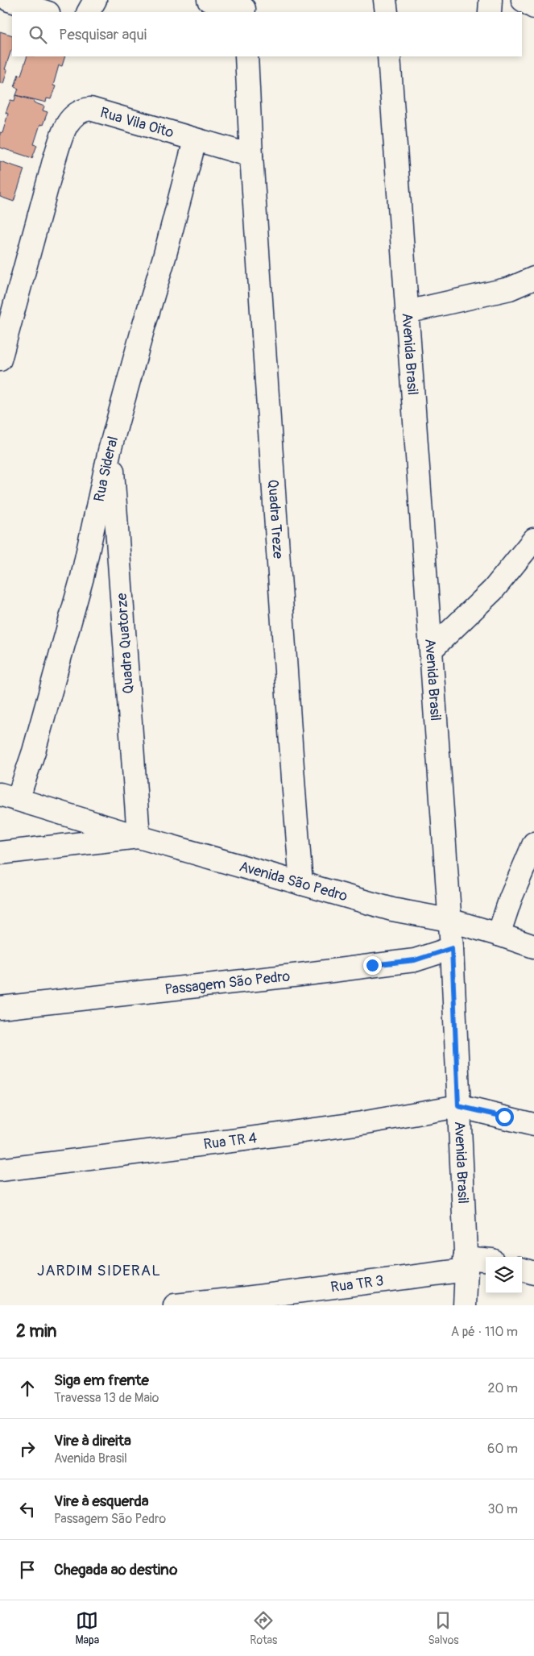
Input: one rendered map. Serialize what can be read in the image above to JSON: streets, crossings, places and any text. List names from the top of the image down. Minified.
{"streets":{"street":["Rua Vila Oito","Avenida Brasil","Rua Sideral","Quadra Treze","Quadra Quatorze","Avenida São Pedro","Passagem São Pedro","Rua TR 4","Rua TR 3"]},"crossings":[["Rua Vila Oito","Rua Sideral"],["Rua Vila Oito","Quadra Treze"],["Avenida Brasil","Avenida São Pedro"],["Avenida Brasil","Passagem São Pedro"],["Avenida Brasil","Rua TR 4"],["Avenida Brasil","Rua TR 3"],["Rua Sideral","Quadra Quatorze"],["Rua Sideral","Avenida São Pedro"],["Quadra Treze","Avenida São Pedro"],["Quadra Quatorze","Avenida São Pedro"]],"districts":["JARDIM SIDERAL"],"page":{"search":"Pesquisar aqui","heading":["2 min","A pé · 110 m"],"list":[["Siga em frente","Travessa 13 de Maio","20 m"],["Vire à direita","Avenida Brasil","60 m"],["Vire à esquerda","Passagem São Pedro","30 m"],"Chegada ao destino"],"nav":["Mapa","Rotas","Salvos"]}}
